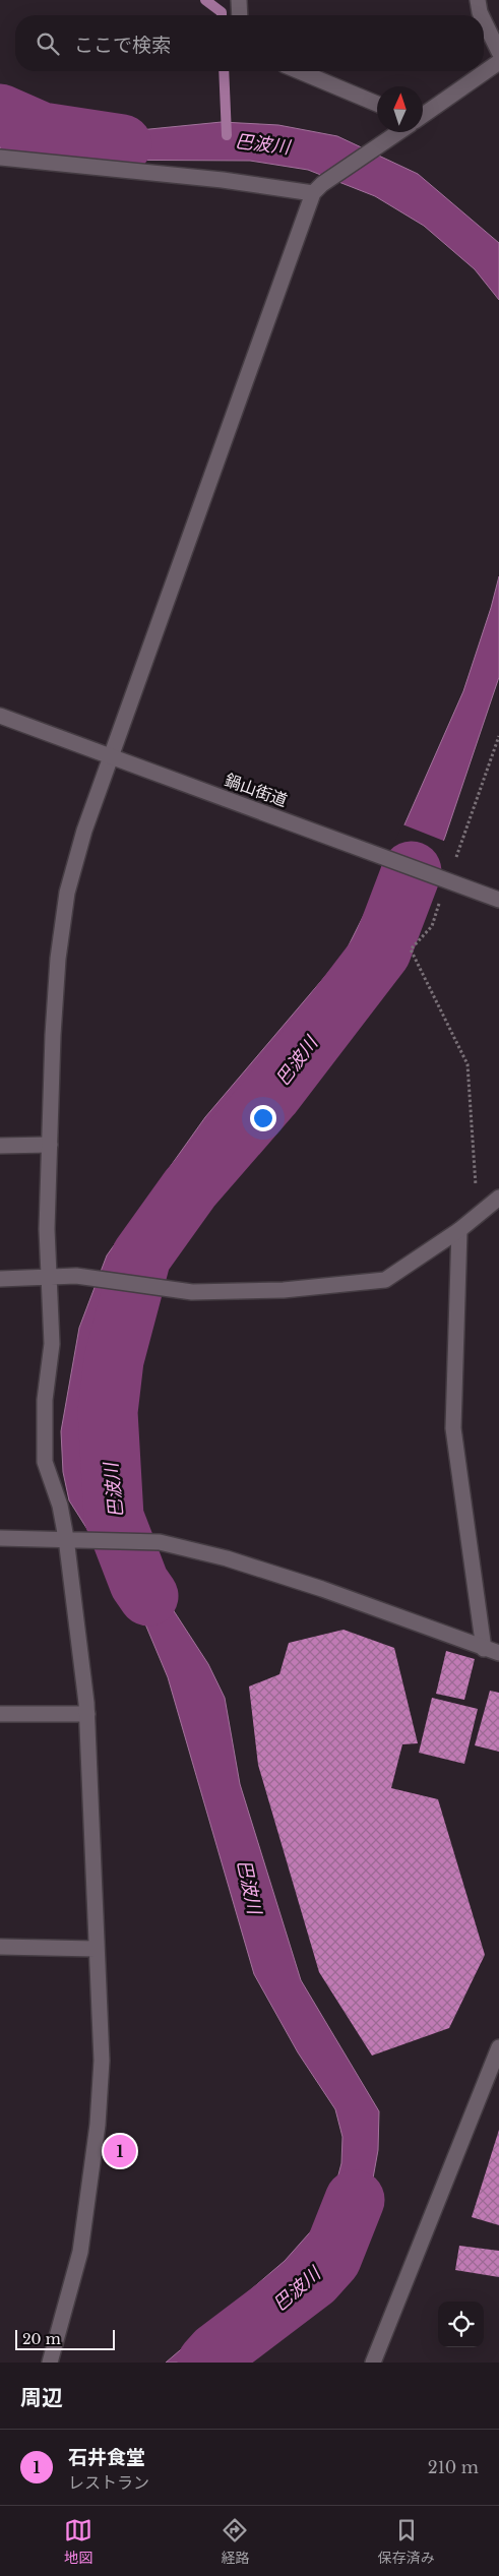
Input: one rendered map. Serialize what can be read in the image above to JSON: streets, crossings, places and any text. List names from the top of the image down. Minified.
{"streets":{"street":["鍋山街道"]},"water":["巴波川"],"scale_bar":"20 m","north":"top","page":{"search":"ここで検索","pins":"1","scale":"20 m","heading":"周辺","list":[{"mark":"1","name":"石井食堂","note":"レストラン","value":"210 m"}],"nav":["地図","経路","保存済み"]}}
